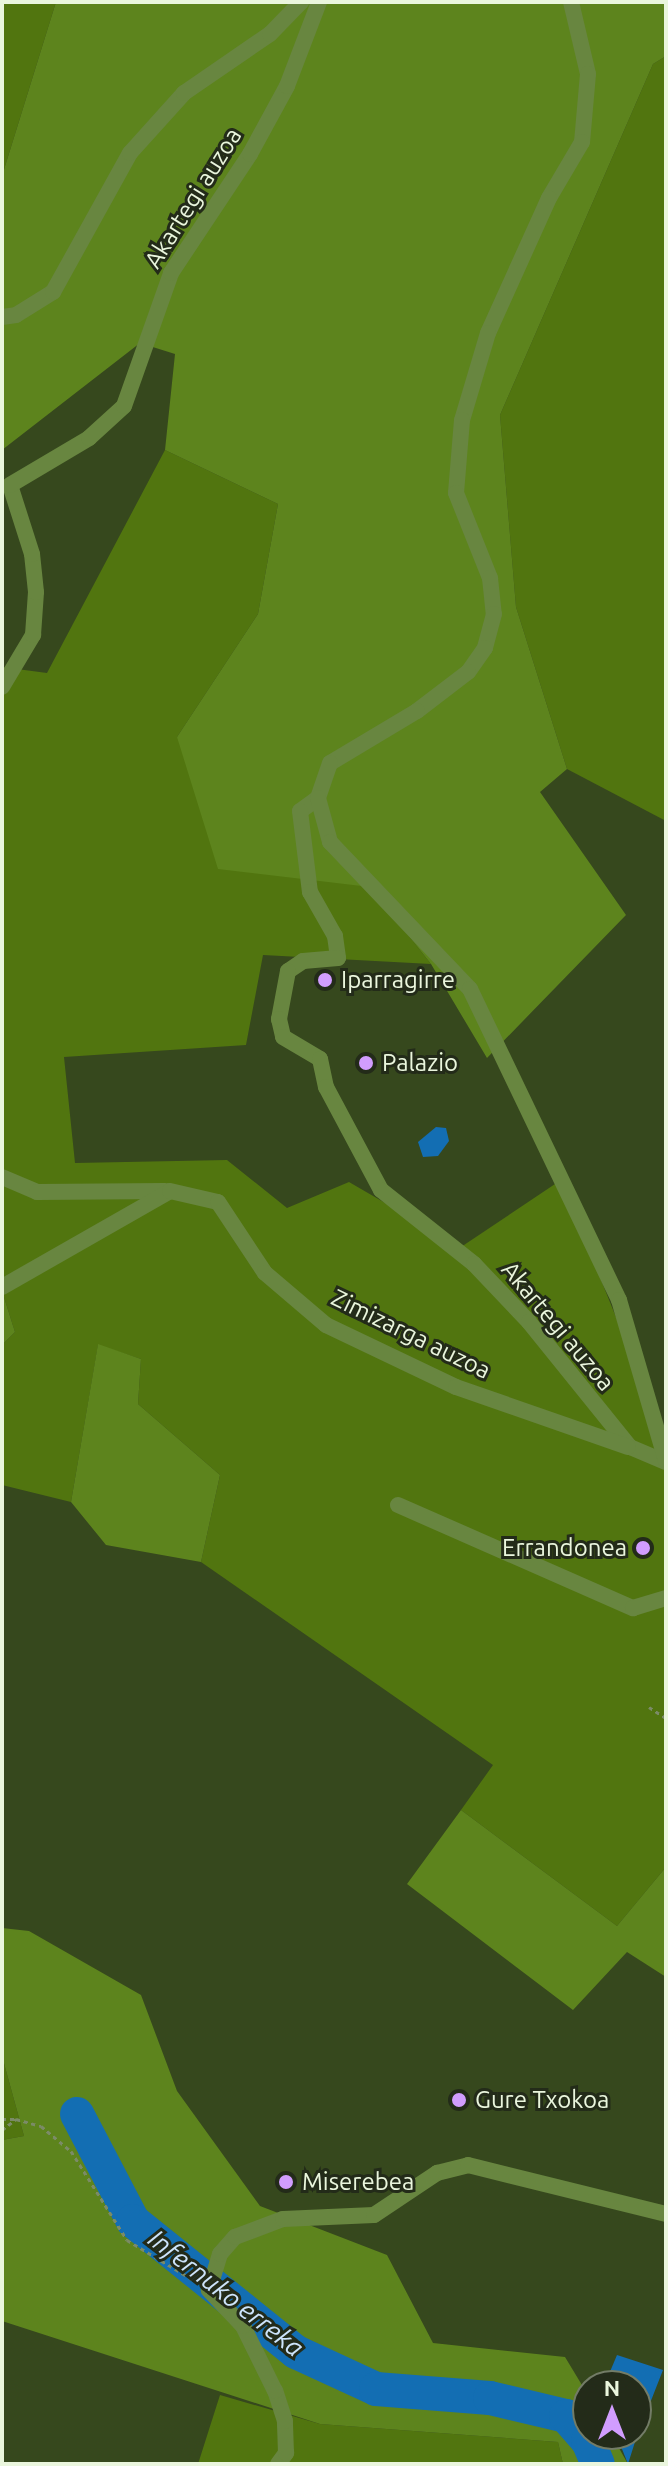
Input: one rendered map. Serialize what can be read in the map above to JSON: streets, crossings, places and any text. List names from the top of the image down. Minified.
{"streets":{"street":["Akartegi auzoa","Zimizarga auzoa"]},"crossings":[["Akartegi auzoa","Zimizarga auzoa"]],"water":["Infernuko erreka"],"places":["Iparragirre","Palazio","Errandonea","Gure Txokoa","Miserebea"],"north":"top"}
